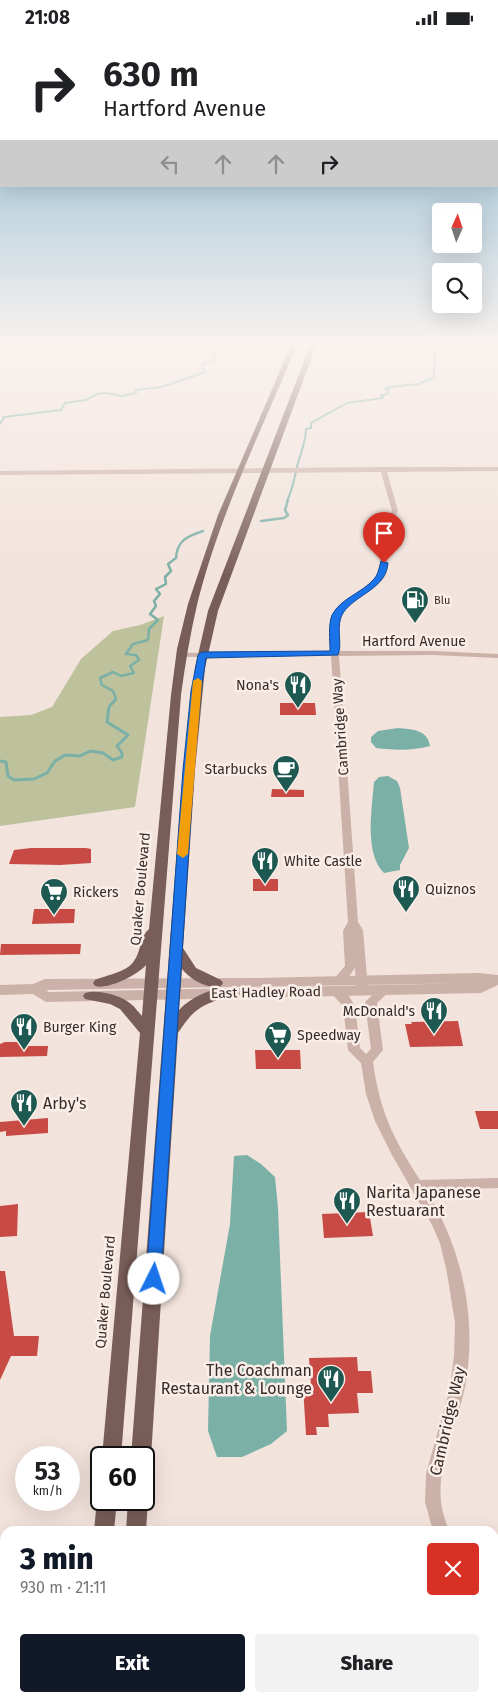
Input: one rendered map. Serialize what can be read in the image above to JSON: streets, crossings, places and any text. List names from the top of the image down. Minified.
{"streets":{"main road":["Quaker Boulevard"],"street":["Hartford Avenue","Cambridge Way","East Hadley Road"]},"crossings":[["Hartford Avenue","Cambridge Way"],["Hartford Avenue","Quaker Boulevard"],["Cambridge Way","East Hadley Road"],["Quaker Boulevard","East Hadley Road"]],"places":{"fuel station":["Blu"],"restaurant":["Nona's","White Castle","Quiznos","McDonald's","Burger King","Arby's","Narita Japanese Restuarant","The Coachman Restaurant & Lounge"],"cafe":["Starbucks"],"supermarket":["Rickers","Speedway"]},"north":"top","page":{"status":"21:08","turn":["630 m","Hartford Avenue"],"speed":"53 km/h","limit":"60","heading":["3 min","930 m · 21:11"],"buttons":["Exit","Share"]}}
